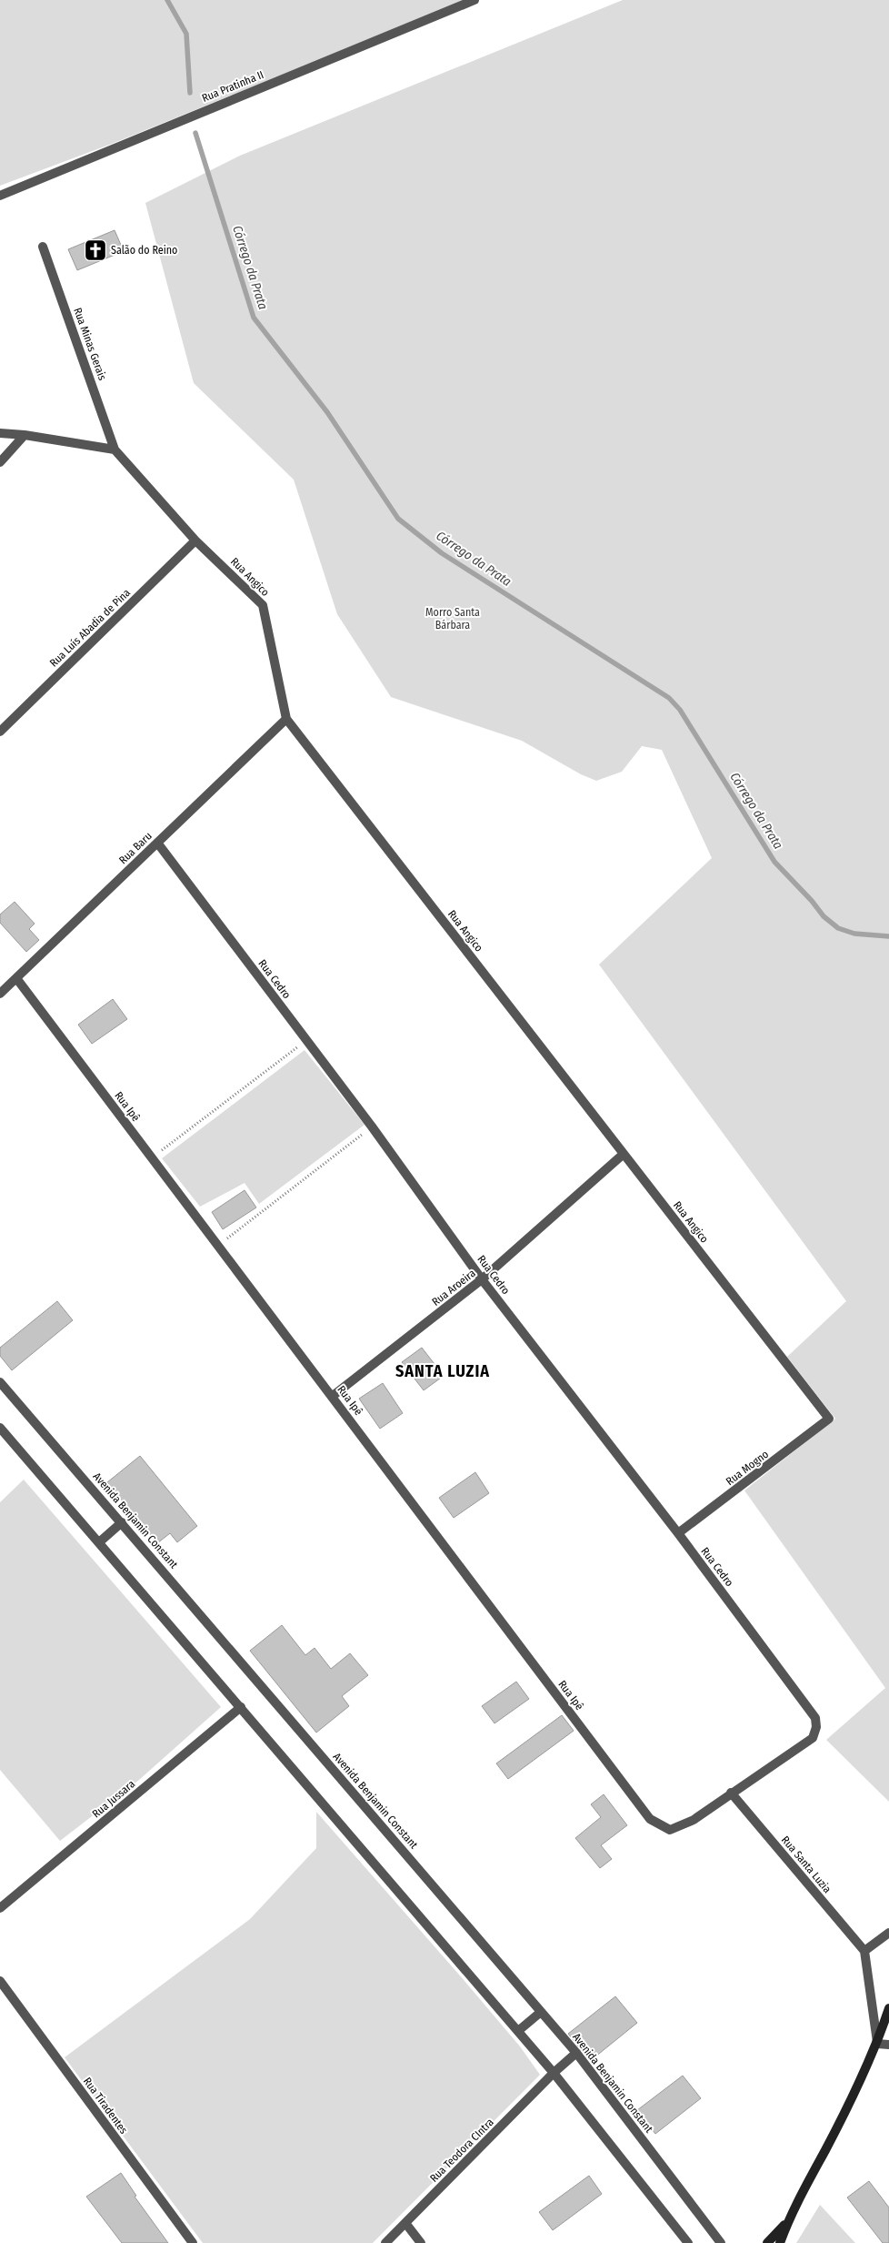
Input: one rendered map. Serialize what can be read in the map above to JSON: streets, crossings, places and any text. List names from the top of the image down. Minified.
{"streets":{"street":["Rua Pratinha II","Rua Minas Gerais","Rua Angico","Rua Luís Abadia de Pina","Rua Baru","Rua Cedro","Rua Ipê","Rua Aroeira","Rua Mogno","Avenida Benjamin Constant","Rua Jussara","Rua Santa Luzia","Rua Tiradentes","Rua Teodora CIntra"]},"crossings":[["Rua Minas Gerais","Rua Angico"],["Rua Angico","Rua Luís Abadia de Pina"],["Rua Angico","Rua Baru"],["Rua Angico","Rua Aroeira"],["Rua Angico","Rua Mogno"],["Rua Baru","Rua Cedro"],["Rua Baru","Rua Ipê"],["Rua Cedro","Rua Ipê"],["Rua Cedro","Rua Aroeira"],["Rua Cedro","Rua Mogno"],["Rua Cedro","Rua Santa Luzia"],["Rua Ipê","Rua Aroeira"],["Rua Ipê","Rua Santa Luzia"],["Avenida Benjamin Constant","Rua Teodora CIntra"]],"districts":["SANTA LUZIA"],"water":["Córrego da Prata"],"parks":["Morro Santa Bárbara"],"places":{"church":["Salão do Reino"]}}
